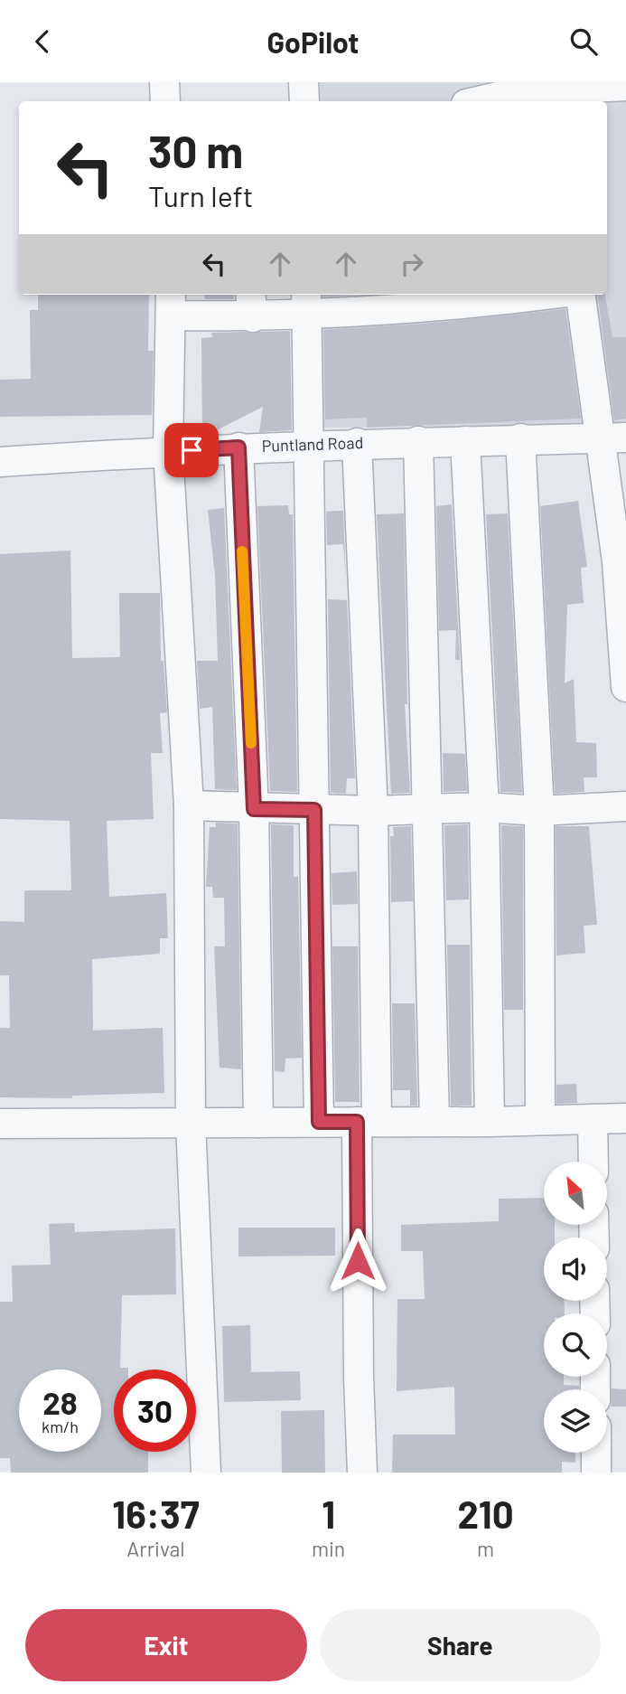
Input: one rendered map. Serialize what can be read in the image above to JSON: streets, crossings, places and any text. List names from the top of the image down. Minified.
{"streets":{"street":["Puntland Road"]},"north":"top left","page":{"header":"GoPilot","turn":["30 m","Turn left"],"speed":"28 km/h","limit":"30","eta":["16:37","Arrival","1","min","210","m"],"buttons":["Exit","Share"]}}
